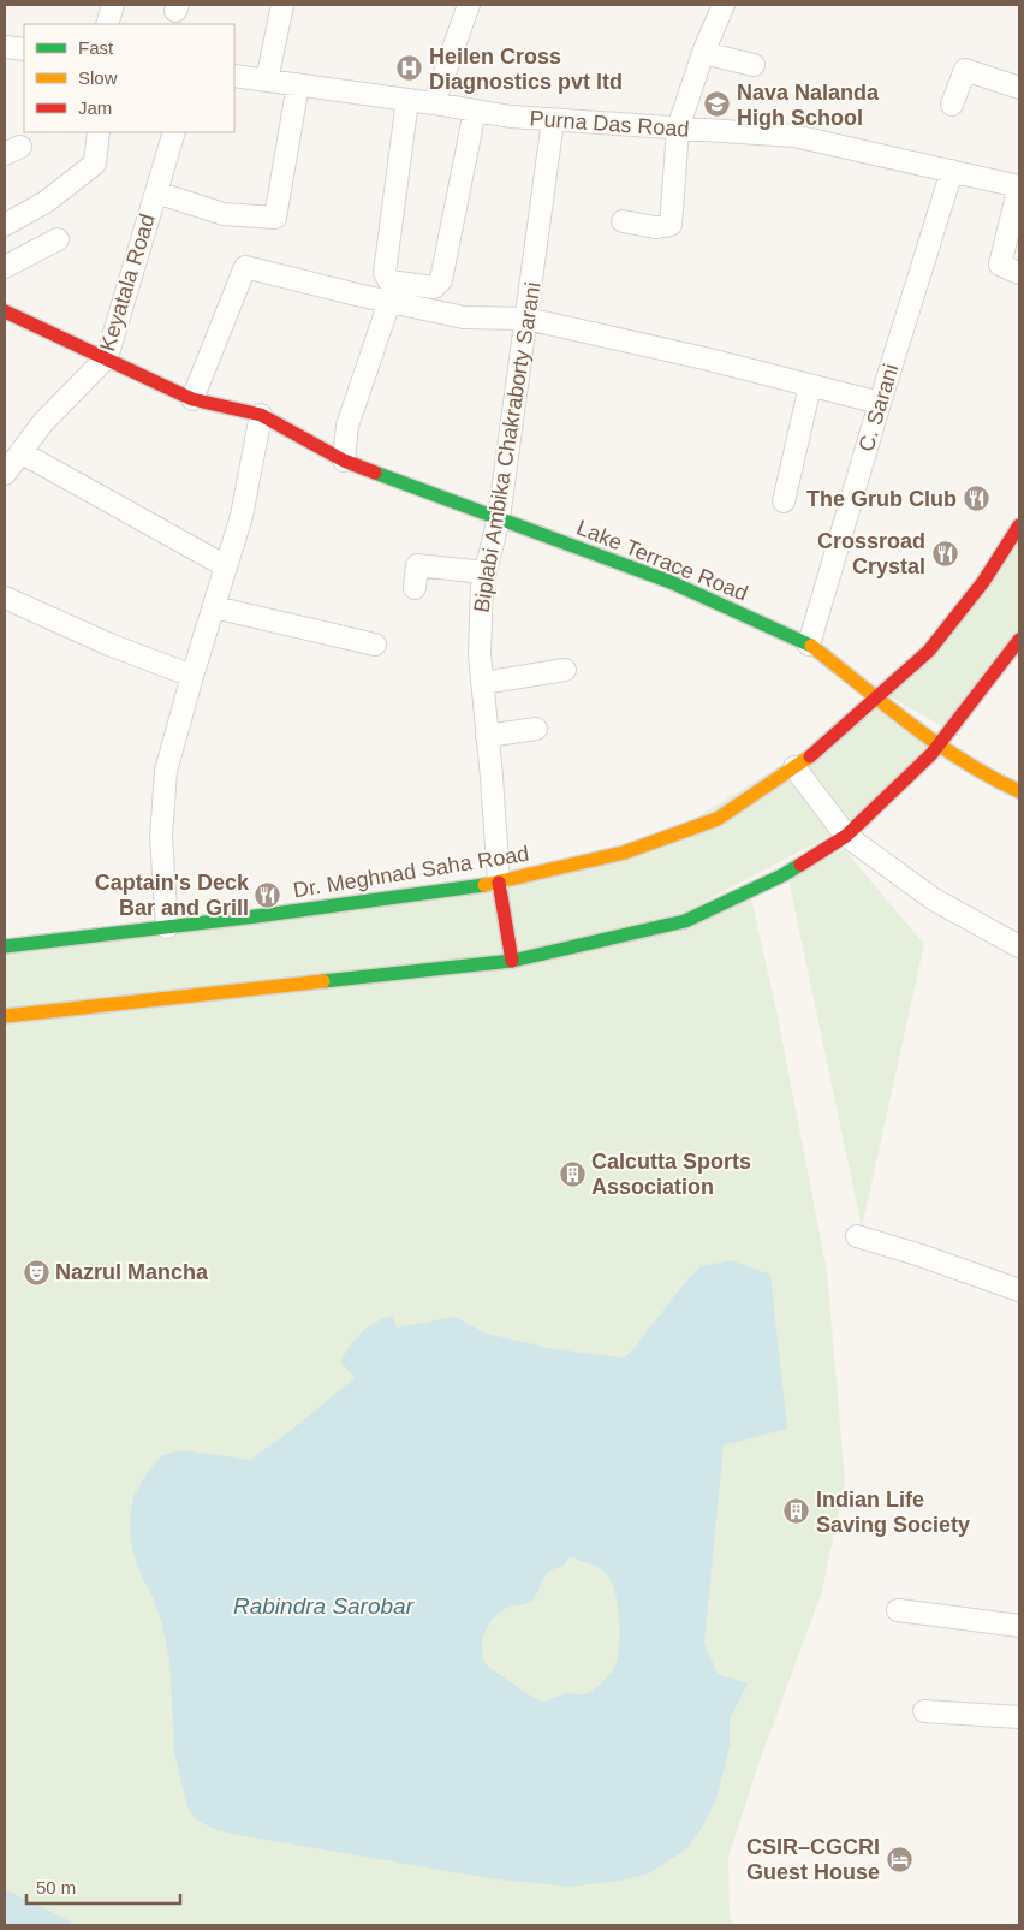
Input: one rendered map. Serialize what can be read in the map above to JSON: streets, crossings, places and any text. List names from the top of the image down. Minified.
{"streets":{"street":["Purna Das Road","Keyatala Road","C. Sarani","Biplabi Ambika Chakraborty Sarani","Lake Terrace Road","Dr. Meghnad Saha Road"]},"crossings":[["Purna Das Road","C. Sarani"],["Purna Das Road","Biplabi Ambika Chakraborty Sarani"],["Keyatala Road","Lake Terrace Road"],["C. Sarani","Lake Terrace Road"],["Biplabi Ambika Chakraborty Sarani","Lake Terrace Road"],["Biplabi Ambika Chakraborty Sarani","Dr. Meghnad Saha Road"],["Lake Terrace Road","Dr. Meghnad Saha Road"]],"water":["Rabindra Sarobar"],"places":{"hospital":["Heilen Cross Diagnostics pvt ltd"],"school or university":["Nava Nalanda High School"],"restaurant":["The Grub Club","Crossroad Crystal","Captain's Deck Bar and Grill"],"building":["Calcutta Sports Association","Indian Life Saving Society"],"theatre":["Nazrul Mancha"],"hotel":["CSIR–CGCRI Guest House"]},"legend":["Fast","Slow","Jam"],"scale_bar":"50 m"}
